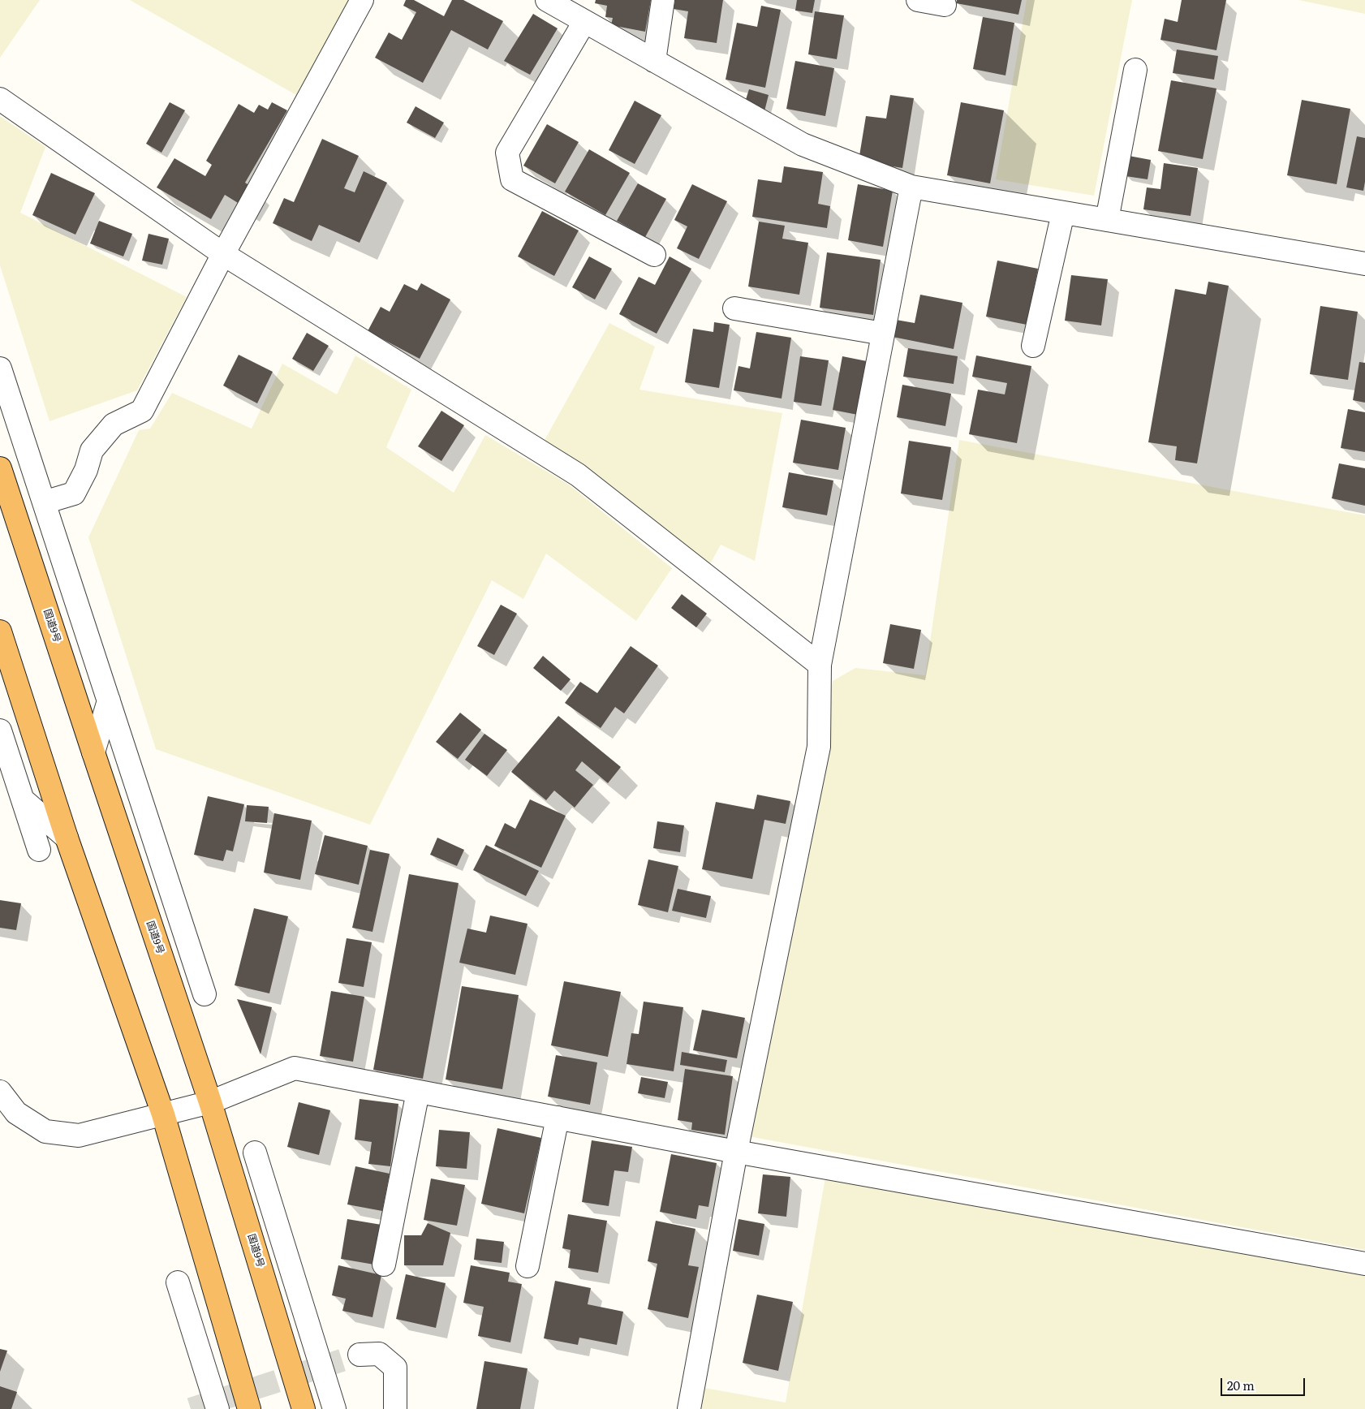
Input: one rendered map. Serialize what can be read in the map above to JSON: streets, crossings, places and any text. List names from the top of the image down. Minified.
{"streets":{"highway":["国道9号"]},"scale_bar":"20 m"}
